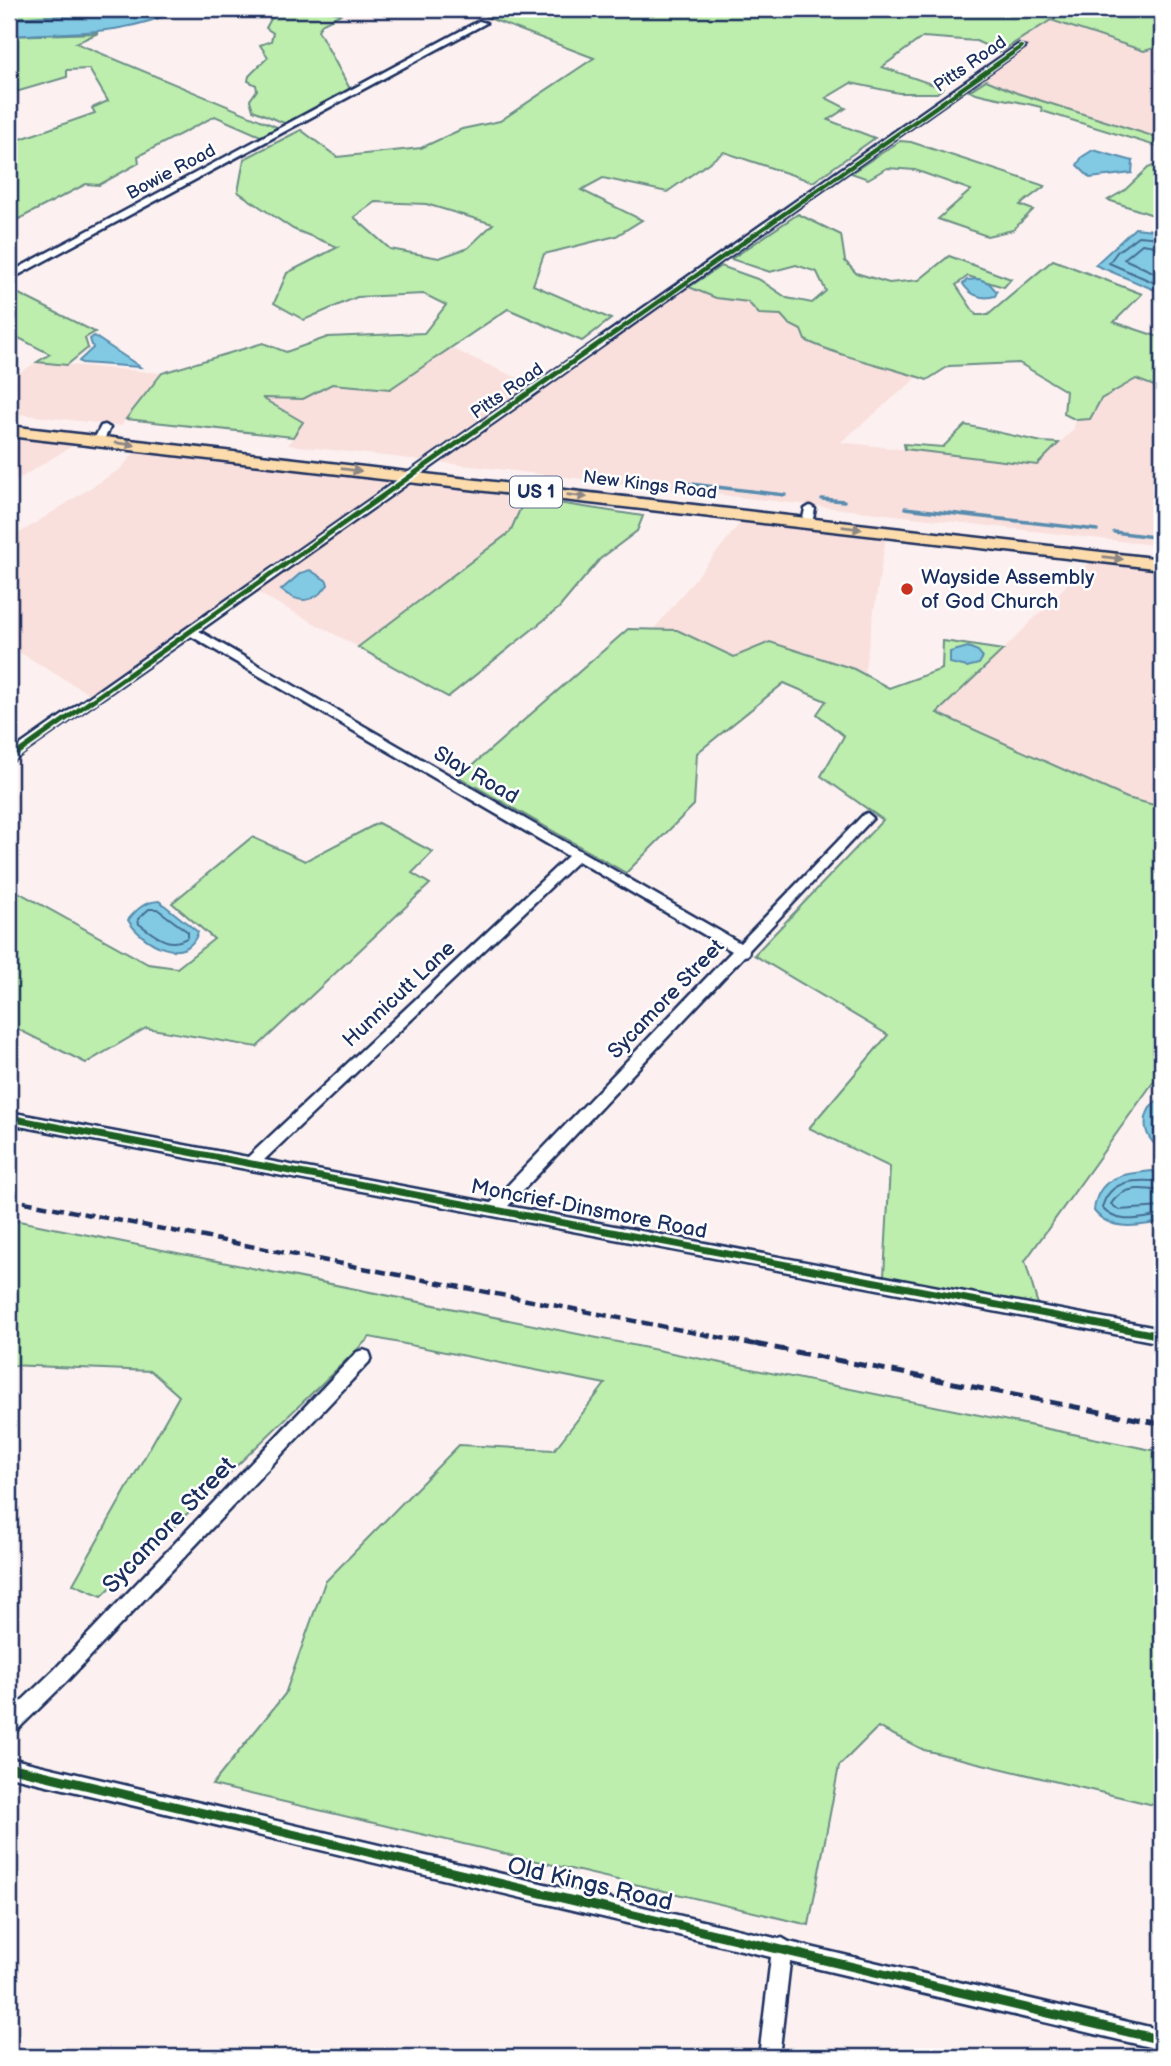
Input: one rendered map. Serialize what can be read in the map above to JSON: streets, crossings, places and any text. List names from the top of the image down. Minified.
{"streets":{"highway":["New Kings Road","US 1"],"street":["Pitts Road","Bowie Road","Slay Road","Hunnicutt Lane","Sycamore Street","Moncrief-Dinsmore Road","Old Kings Road"]},"crossings":[["Pitts Road","New Kings Road"],["Pitts Road","Slay Road"],["Slay Road","Hunnicutt Lane"],["Slay Road","Sycamore Street"],["Hunnicutt Lane","Moncrief-Dinsmore Road"],["Sycamore Street","Moncrief-Dinsmore Road"]],"places":["Wayside Assembly of God Church"]}
